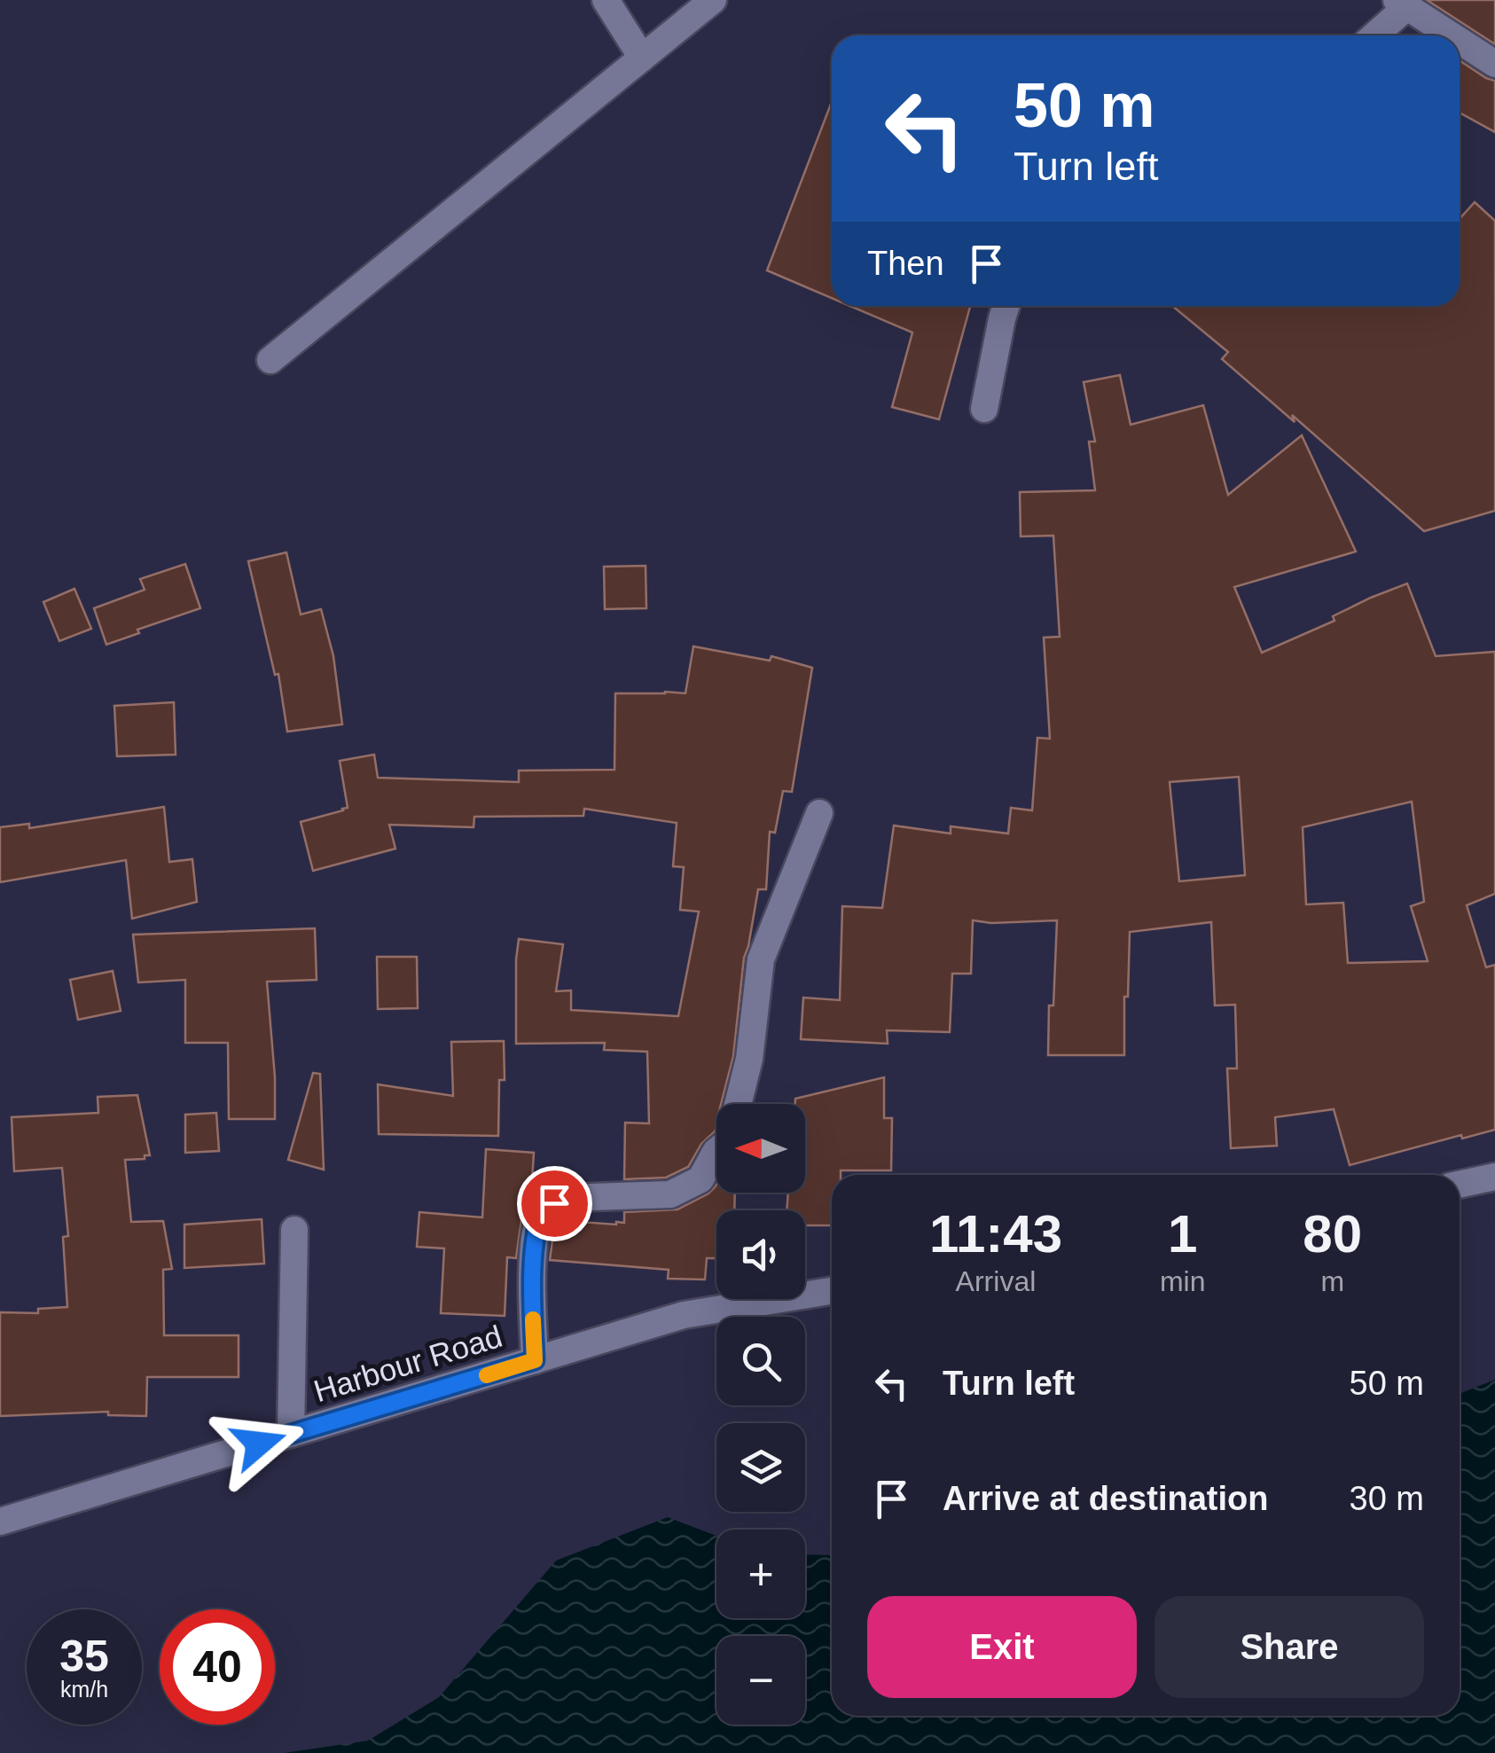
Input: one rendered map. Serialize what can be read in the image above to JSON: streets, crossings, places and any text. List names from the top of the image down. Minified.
{"streets":{"street":["Harbour Road"]},"north":"left","page":{"turn":["50 m","Turn left"],"then":"Then","map_buttons":["+","−"],"eta":["11:43","Arrival","1","min","80","m"],"list":[{"name":"Turn left","value":"50 m"},{"name":"Arrive at destination","value":"30 m"}],"buttons":["Exit","Share"],"speed":"35 km/h","limit":"40"}}
